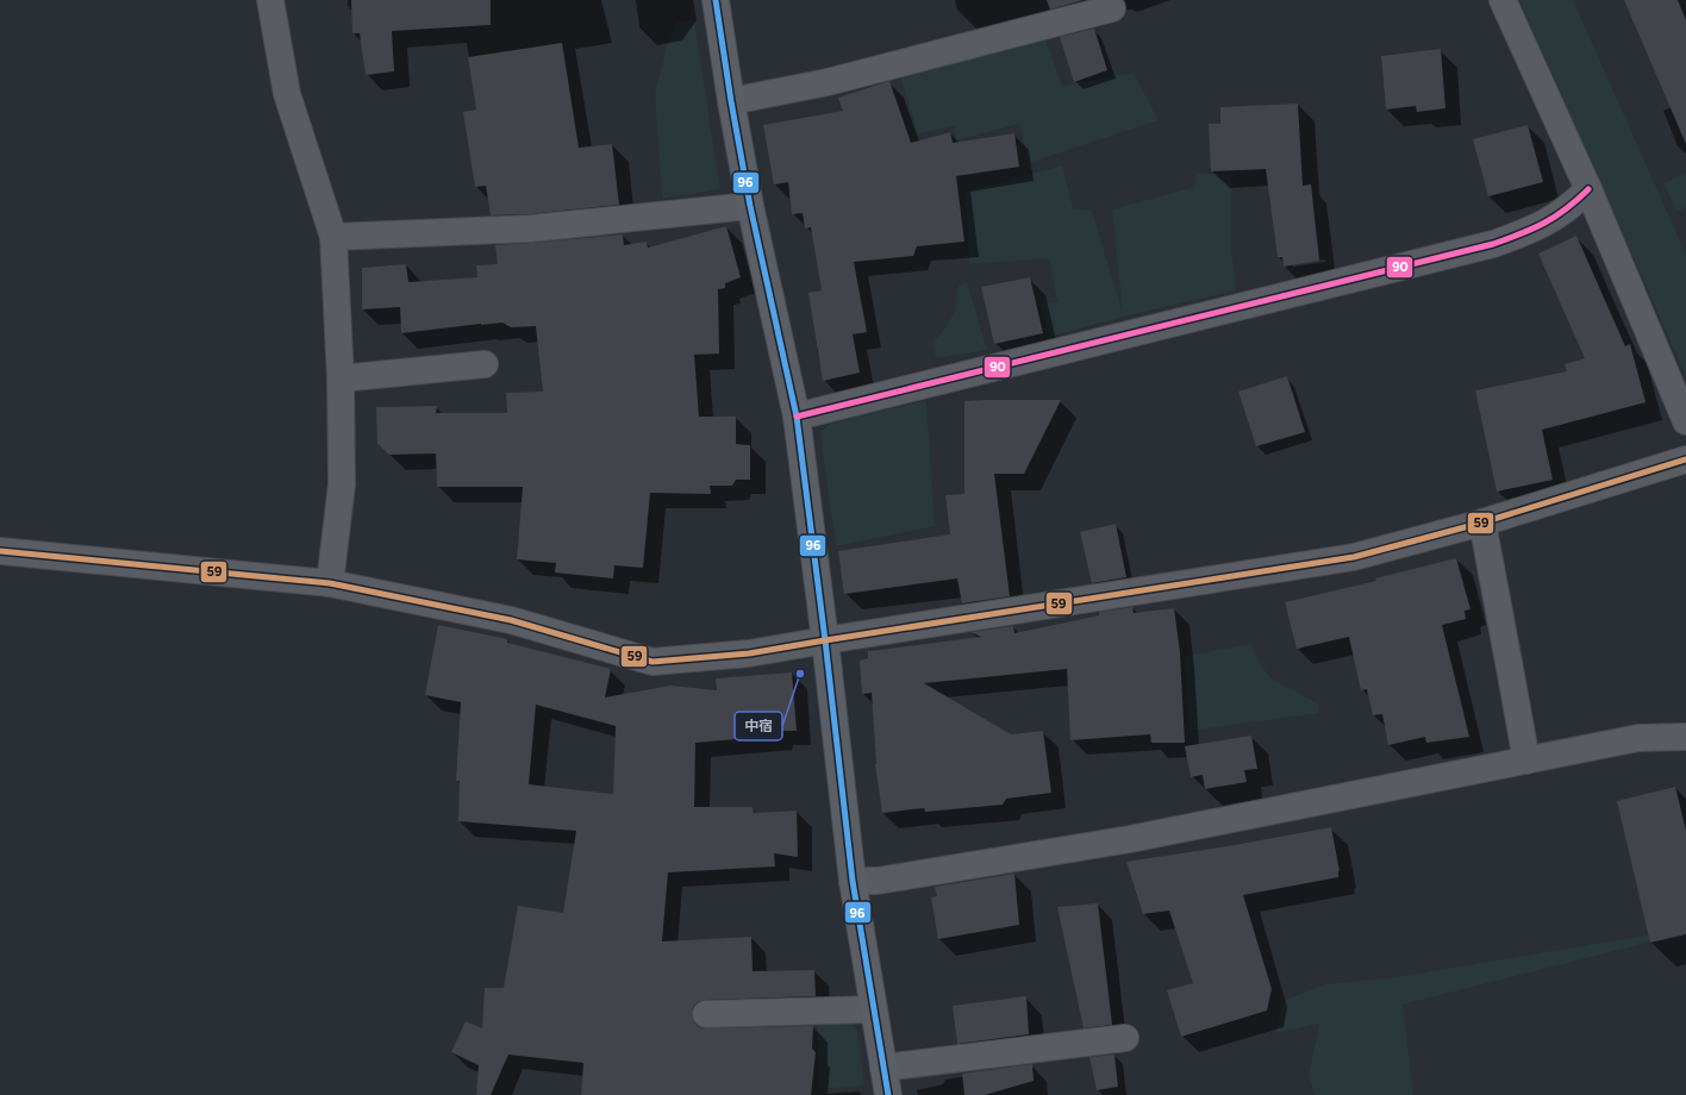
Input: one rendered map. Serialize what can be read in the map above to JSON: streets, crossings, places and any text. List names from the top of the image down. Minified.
{"places":["中宿"],"lines":["transit line 96","transit line 90","transit line 59"]}
